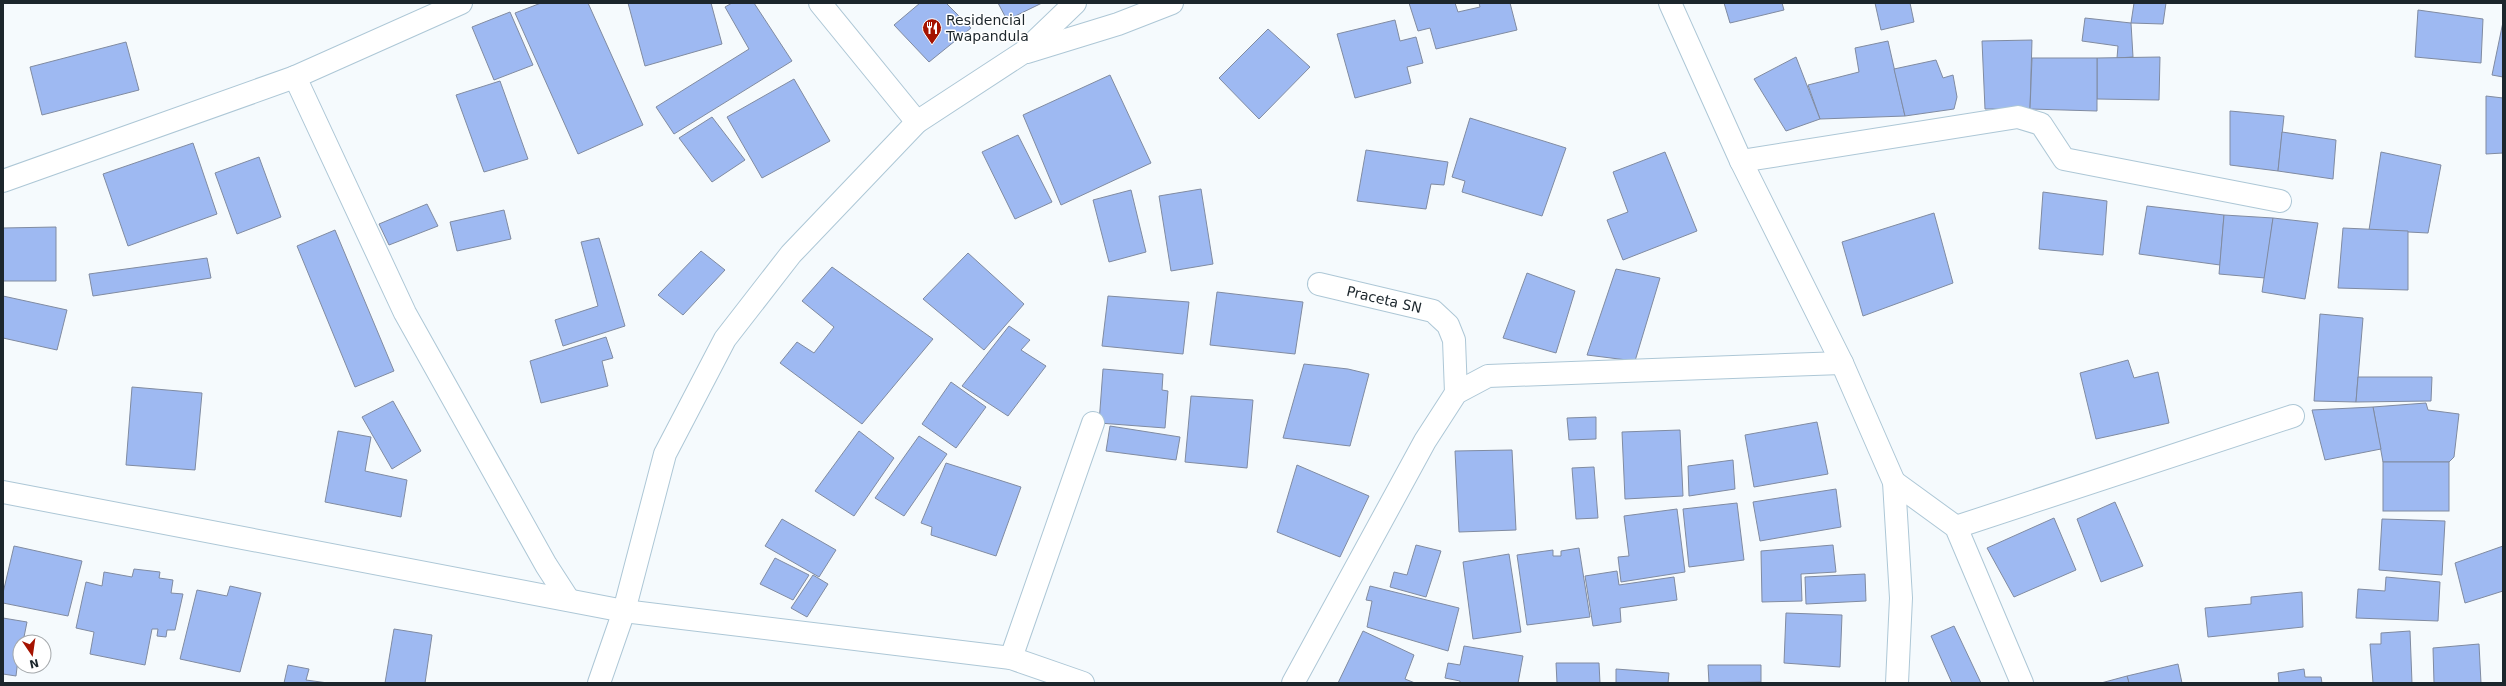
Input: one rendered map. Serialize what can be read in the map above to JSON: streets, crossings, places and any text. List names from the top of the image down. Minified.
{"streets":{"street":["Praceta SN"]},"places":{"restaurant":["Residencial Twapandula"]},"north":"bottom"}
